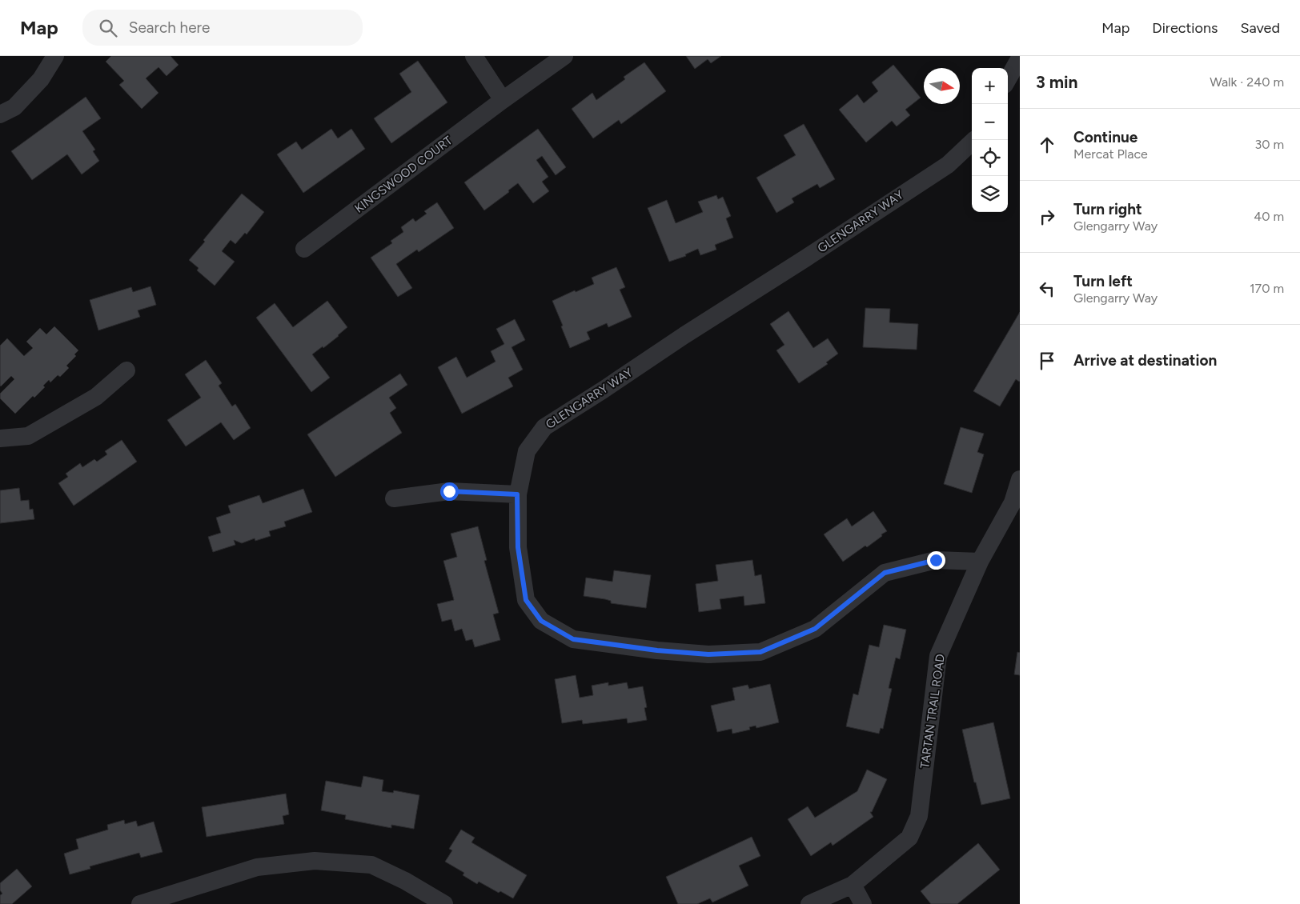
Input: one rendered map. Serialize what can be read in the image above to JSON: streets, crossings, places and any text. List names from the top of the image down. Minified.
{"streets":{"street":["KINGSWOOD COURT","GLENGARRY WAY","TARTAN TRAIL ROAD"]},"crossings":[["GLENGARRY WAY","TARTAN TRAIL ROAD"]],"north":"right","page":{"header":"Map","search":"Search here","nav":["Map","Directions","Saved"],"heading":["3 min","Walk · 240 m"],"map_buttons":["+","−"],"list":[["Continue","Mercat Place","30 m"],["Turn right","Glengarry Way","40 m"],["Turn left","Glengarry Way","170 m"],"Arrive at destination"]}}
